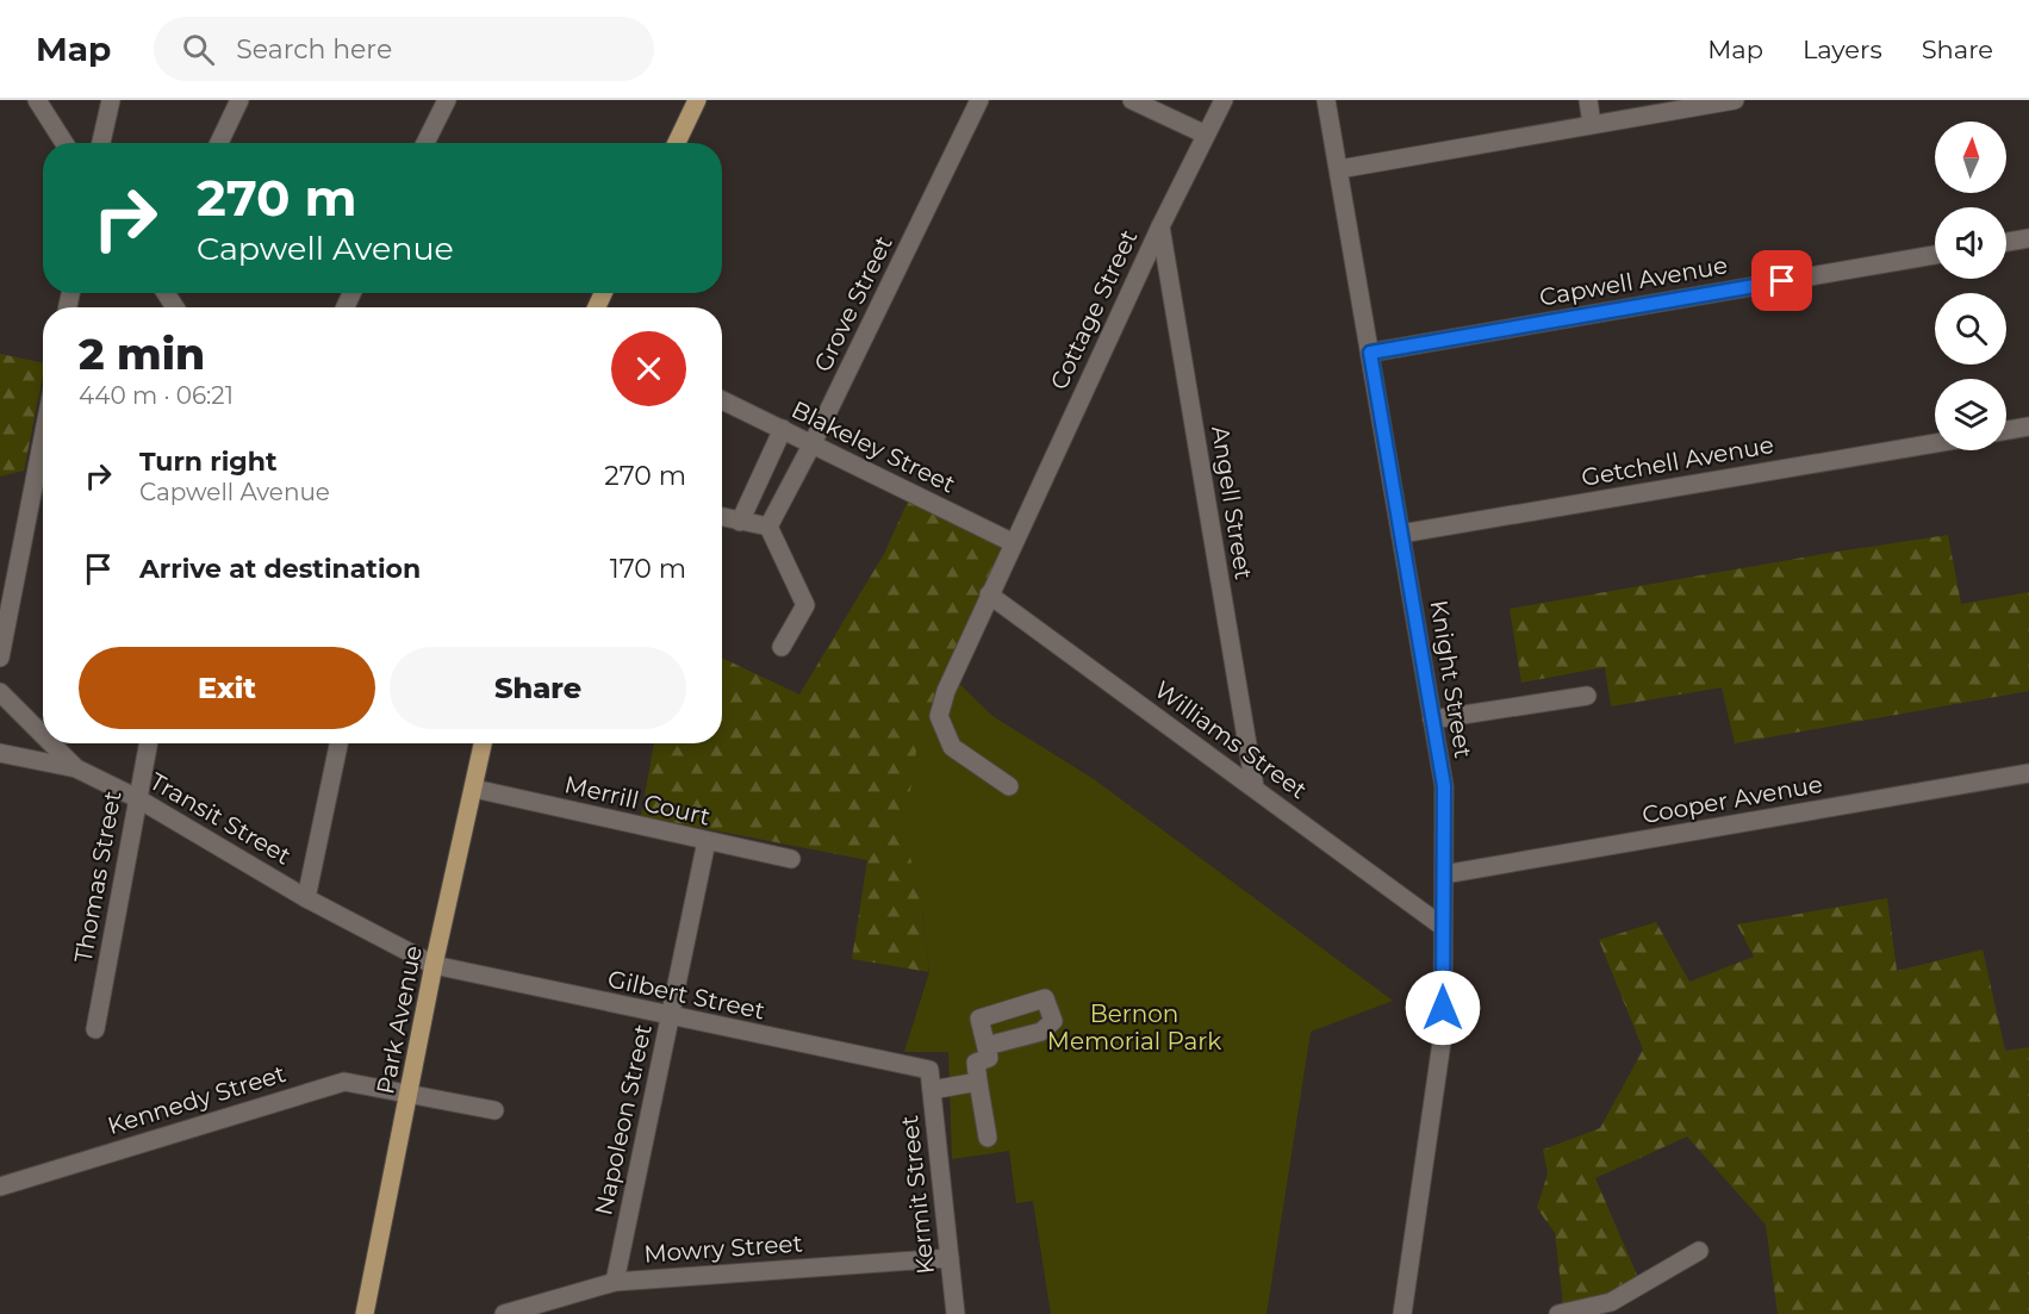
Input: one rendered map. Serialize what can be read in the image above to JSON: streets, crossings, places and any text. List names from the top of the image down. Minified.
{"streets":{"main road":["Park Avenue"],"street":["Capwell Avenue","Grove Street","Cottage Street","Blakeley Street","Getchell Avenue","Angell Street","Knight Street","Williams Street","Cooper Avenue","Merrill Court","Transit Street","Thomas Street","Gilbert Street","Kennedy Street","Napoleon Street","Kermit Street","Mowry Street"]},"crossings":[["Capwell Avenue","Knight Street"],["Grove Street","Blakeley Street"],["Cottage Street","Blakeley Street"],["Cottage Street","Angell Street"],["Cottage Street","Williams Street"],["Getchell Avenue","Knight Street"],["Angell Street","Williams Street"],["Knight Street","Williams Street"],["Knight Street","Cooper Avenue"],["Merrill Court","Park Avenue"],["Merrill Court","Napoleon Street"],["Transit Street","Thomas Street"],["Transit Street","Gilbert Street"],["Transit Street","Park Avenue"],["Gilbert Street","Park Avenue"],["Gilbert Street","Napoleon Street"],["Gilbert Street","Kermit Street"],["Park Avenue","Kennedy Street"],["Napoleon Street","Mowry Street"],["Kermit Street","Mowry Street"]],"parks":["Bernon Memorial Park"],"north":"top","page":{"header":"Map","search":"Search here","nav":["Map","Layers","Share"],"turn":["270 m","Capwell Avenue"],"heading":["2 min","440 m · 06:21"],"list":[{"name":"Turn right","note":"Capwell Avenue","value":"270 m"},{"name":"Arrive at destination","value":"170 m"}],"buttons":["Exit","Share"]}}
